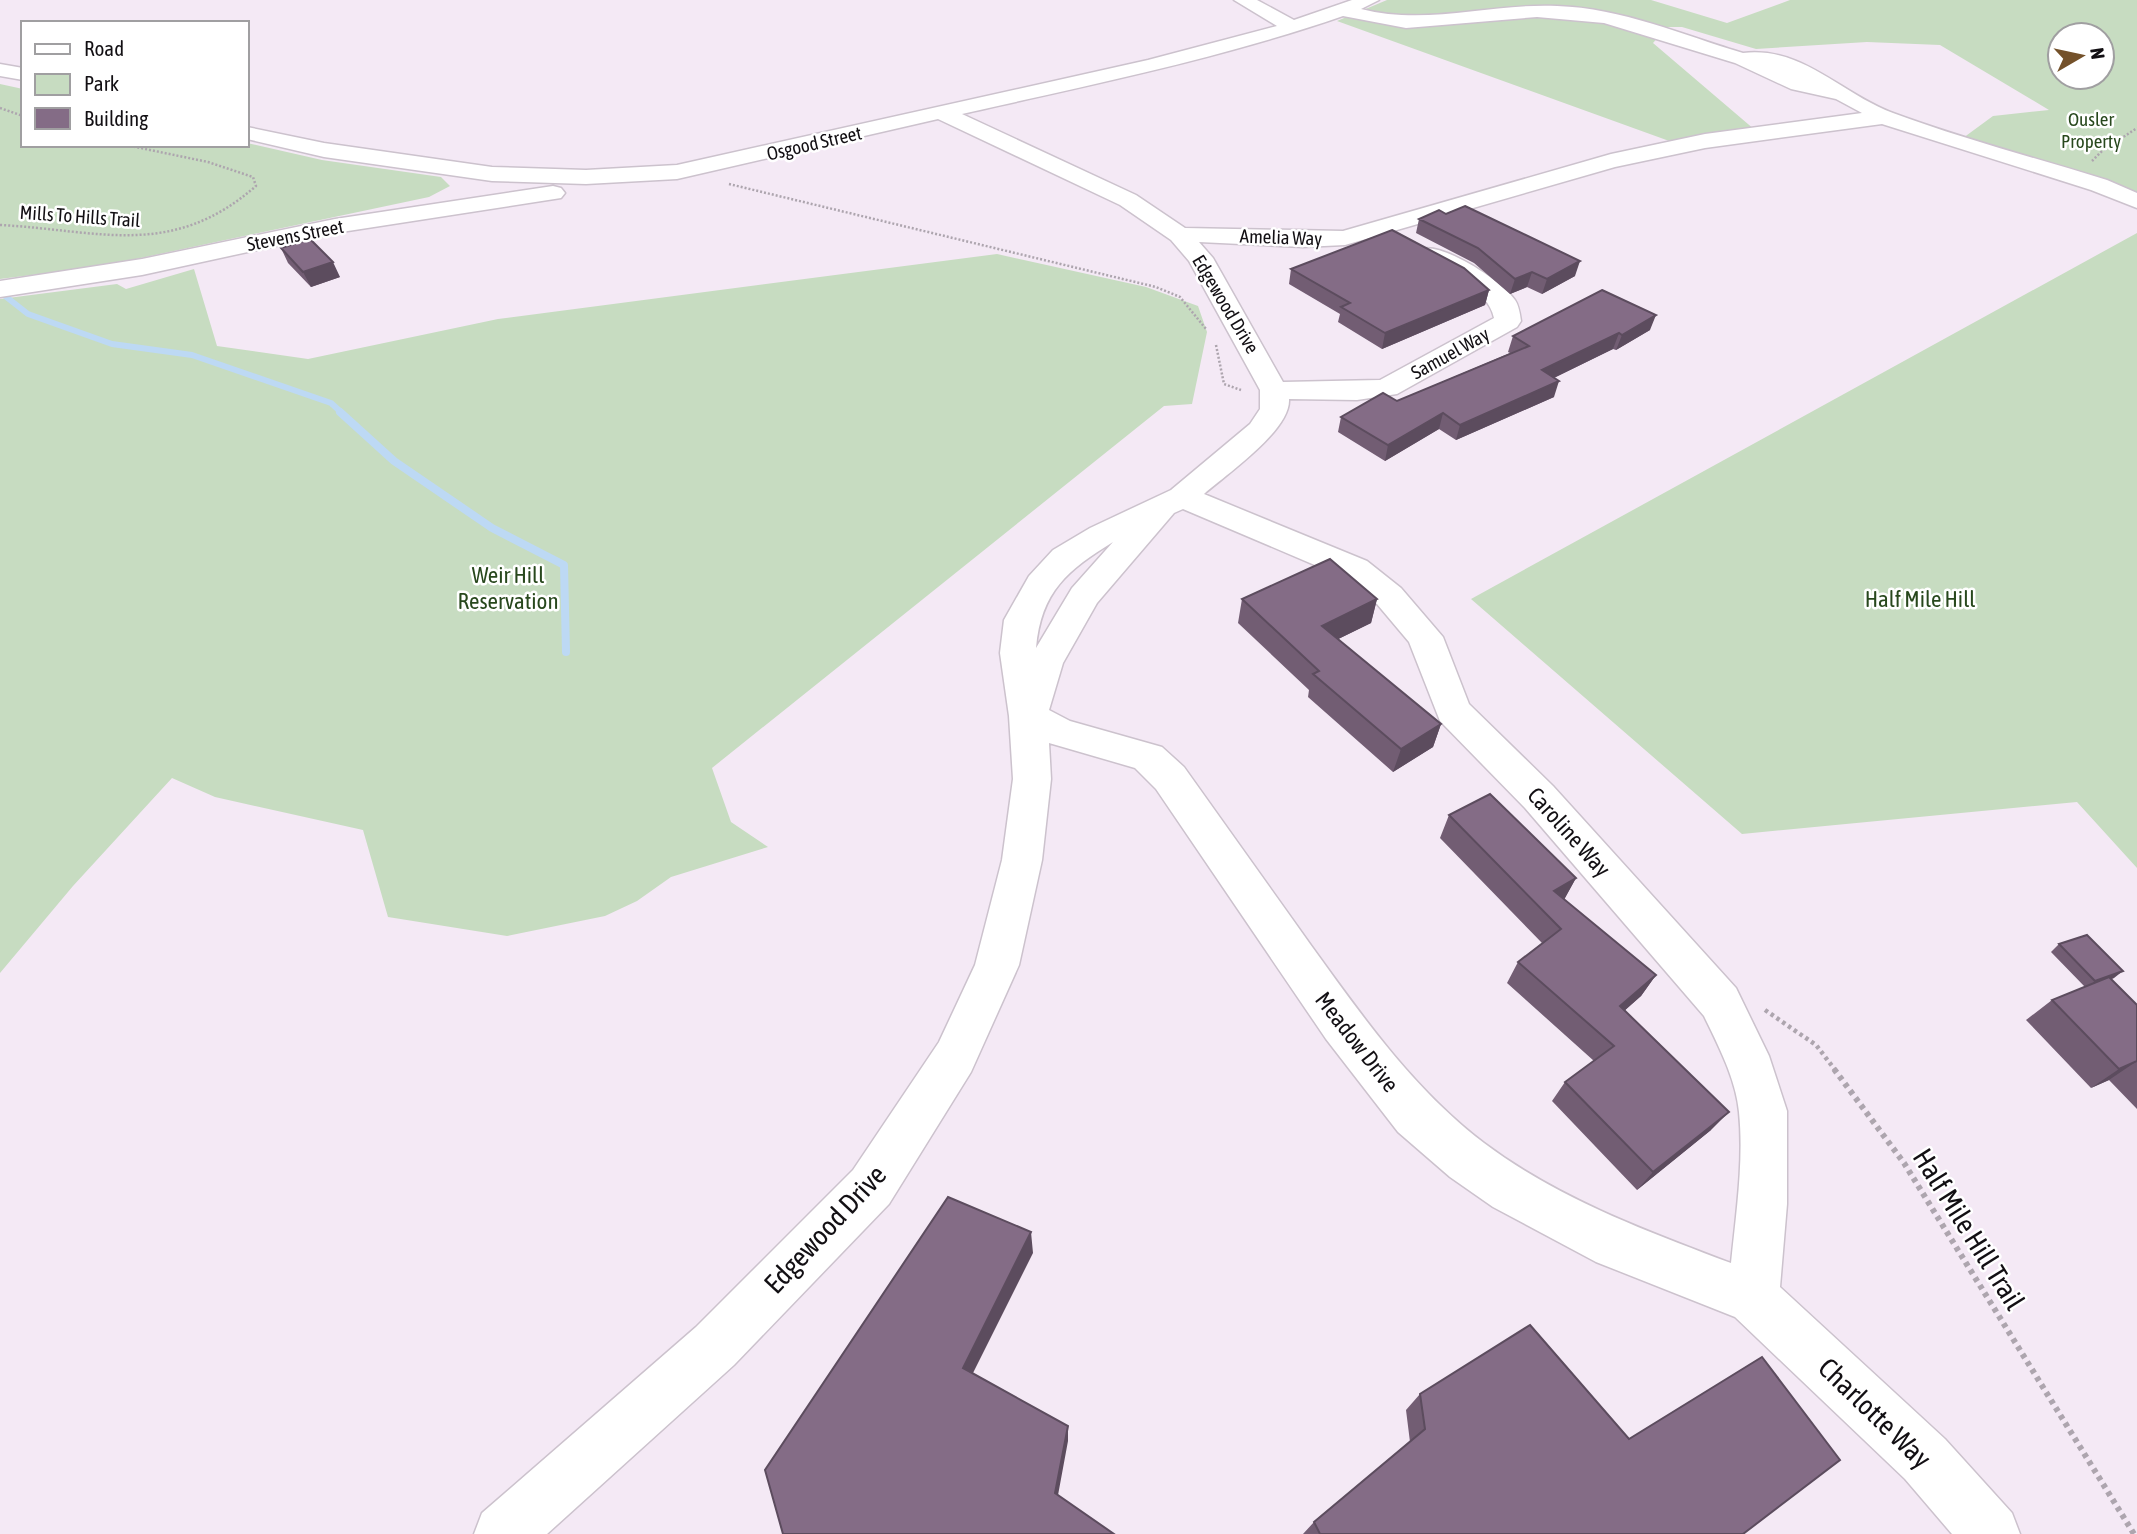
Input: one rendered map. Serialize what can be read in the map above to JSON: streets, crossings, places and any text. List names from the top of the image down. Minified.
{"streets":{"street":["Osgood Street","Stevens Street","Amelia Way","Edgewood Drive","Samuel Way","Caroline Way","Meadow Drive","Charlotte Way"],"path":["Mills To Hills Trail","Half Mile Hill Trail"]},"crossings":[["Osgood Street","Stevens Street"],["Osgood Street","Edgewood Drive"],["Amelia Way","Edgewood Drive"],["Amelia Way","Samuel Way"],["Edgewood Drive","Samuel Way"],["Edgewood Drive","Caroline Way"],["Edgewood Drive","Meadow Drive"],["Caroline Way","Meadow Drive"],["Caroline Way","Half Mile Hill Trail"],["Caroline Way","Charlotte Way"],["Meadow Drive","Charlotte Way"]],"parks":["Ousler Property","Weir Hill Reservation","Half Mile Hill"],"legend":["Road","Park","Building"],"north":"right"}
